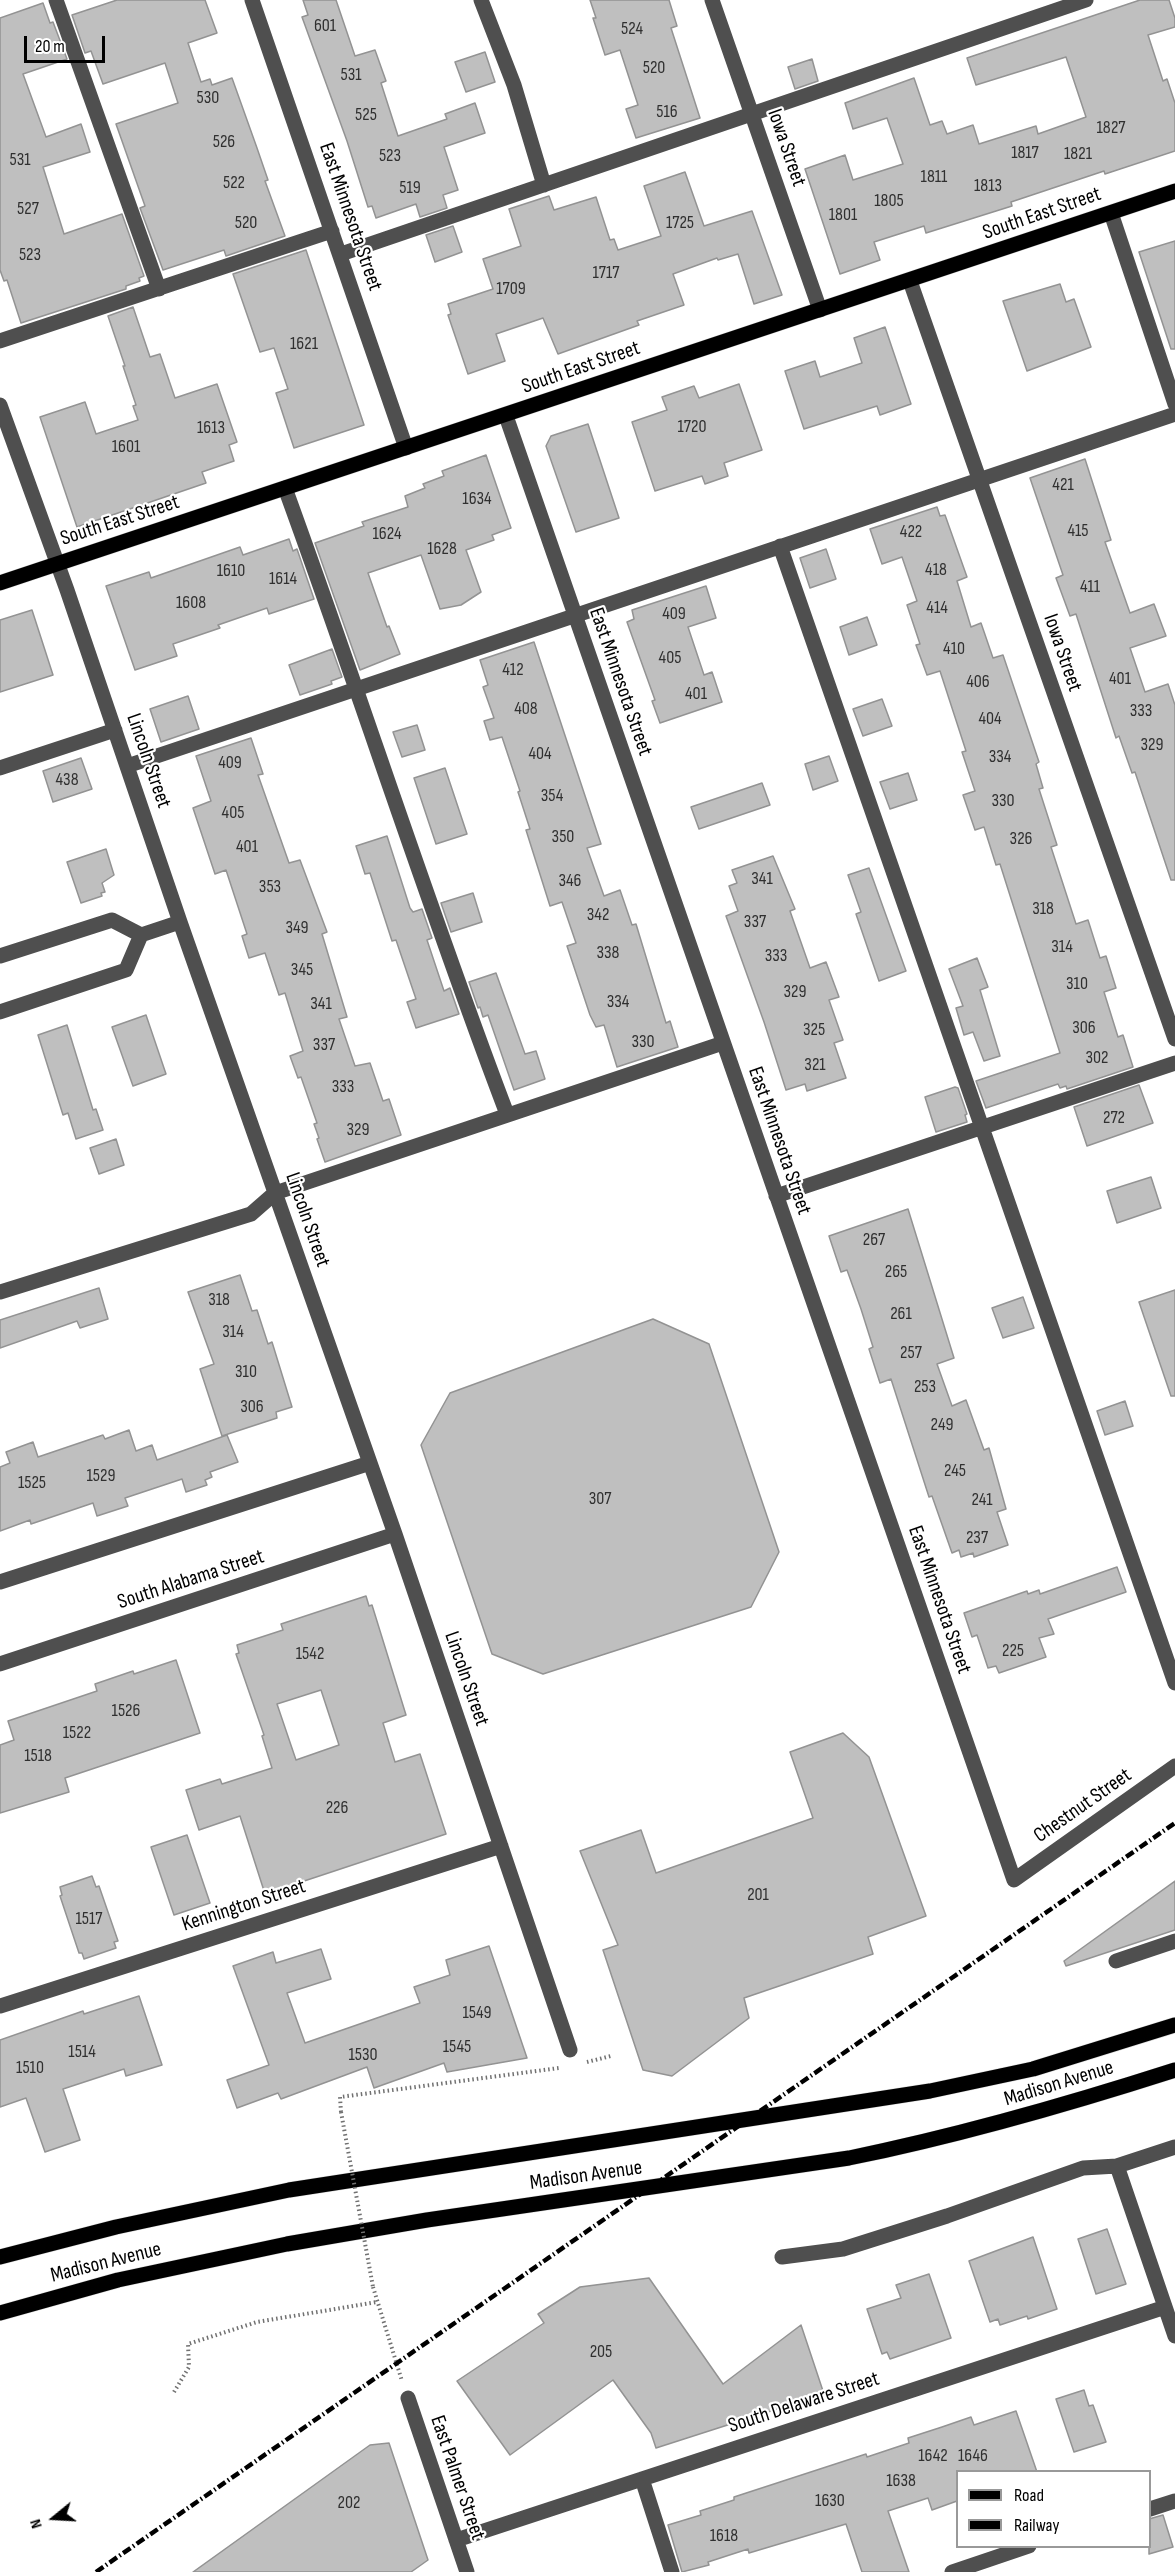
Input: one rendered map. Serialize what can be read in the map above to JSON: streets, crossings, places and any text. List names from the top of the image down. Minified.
{"streets":{"main road":["South East Street","Madison Avenue"],"street":["Iowa Street","East Minnesota Street","Lincoln Street","South Alabama Street","Chestnut Street","Kennington Street","South Delaware Street","East Palmer Street"]},"crossings":[["Iowa Street","South East Street"],["South East Street","East Minnesota Street"],["South East Street","Lincoln Street"],["East Minnesota Street","Chestnut Street"],["Lincoln Street","South Alabama Street"],["Lincoln Street","Kennington Street"],["South Delaware Street","East Palmer Street"]],"house_numbers":["601","524","520","531","530","516","525","1827","526","1817","1821","523","531","1811","522","1813","519","1805","527","1801","520","1725","523","1717","1709","1621","1720","1613","1601","421","1634","415","422","1624","1628","418","1610","1614","411","1608","414","409","410","405","412","401","406","401","408","333","404","329","404","334","409","438","354","330","405","350","326","401","341","346","353","318","342","337","349","314","338","333","345","310","329","334","341","306","325","330","337","302","321","333","272","329","267","265","318","261","314","257","310","253","306","249","245","1529","1525","307","241","237","225","1542","1526","1522","1518","226","201","1517","1549","1545","1514","1530","1510","205","1642","1646","1638","1630","202","1618"],"legend":["Road","Railway"],"scale_bar":"20 m","north":"left"}
